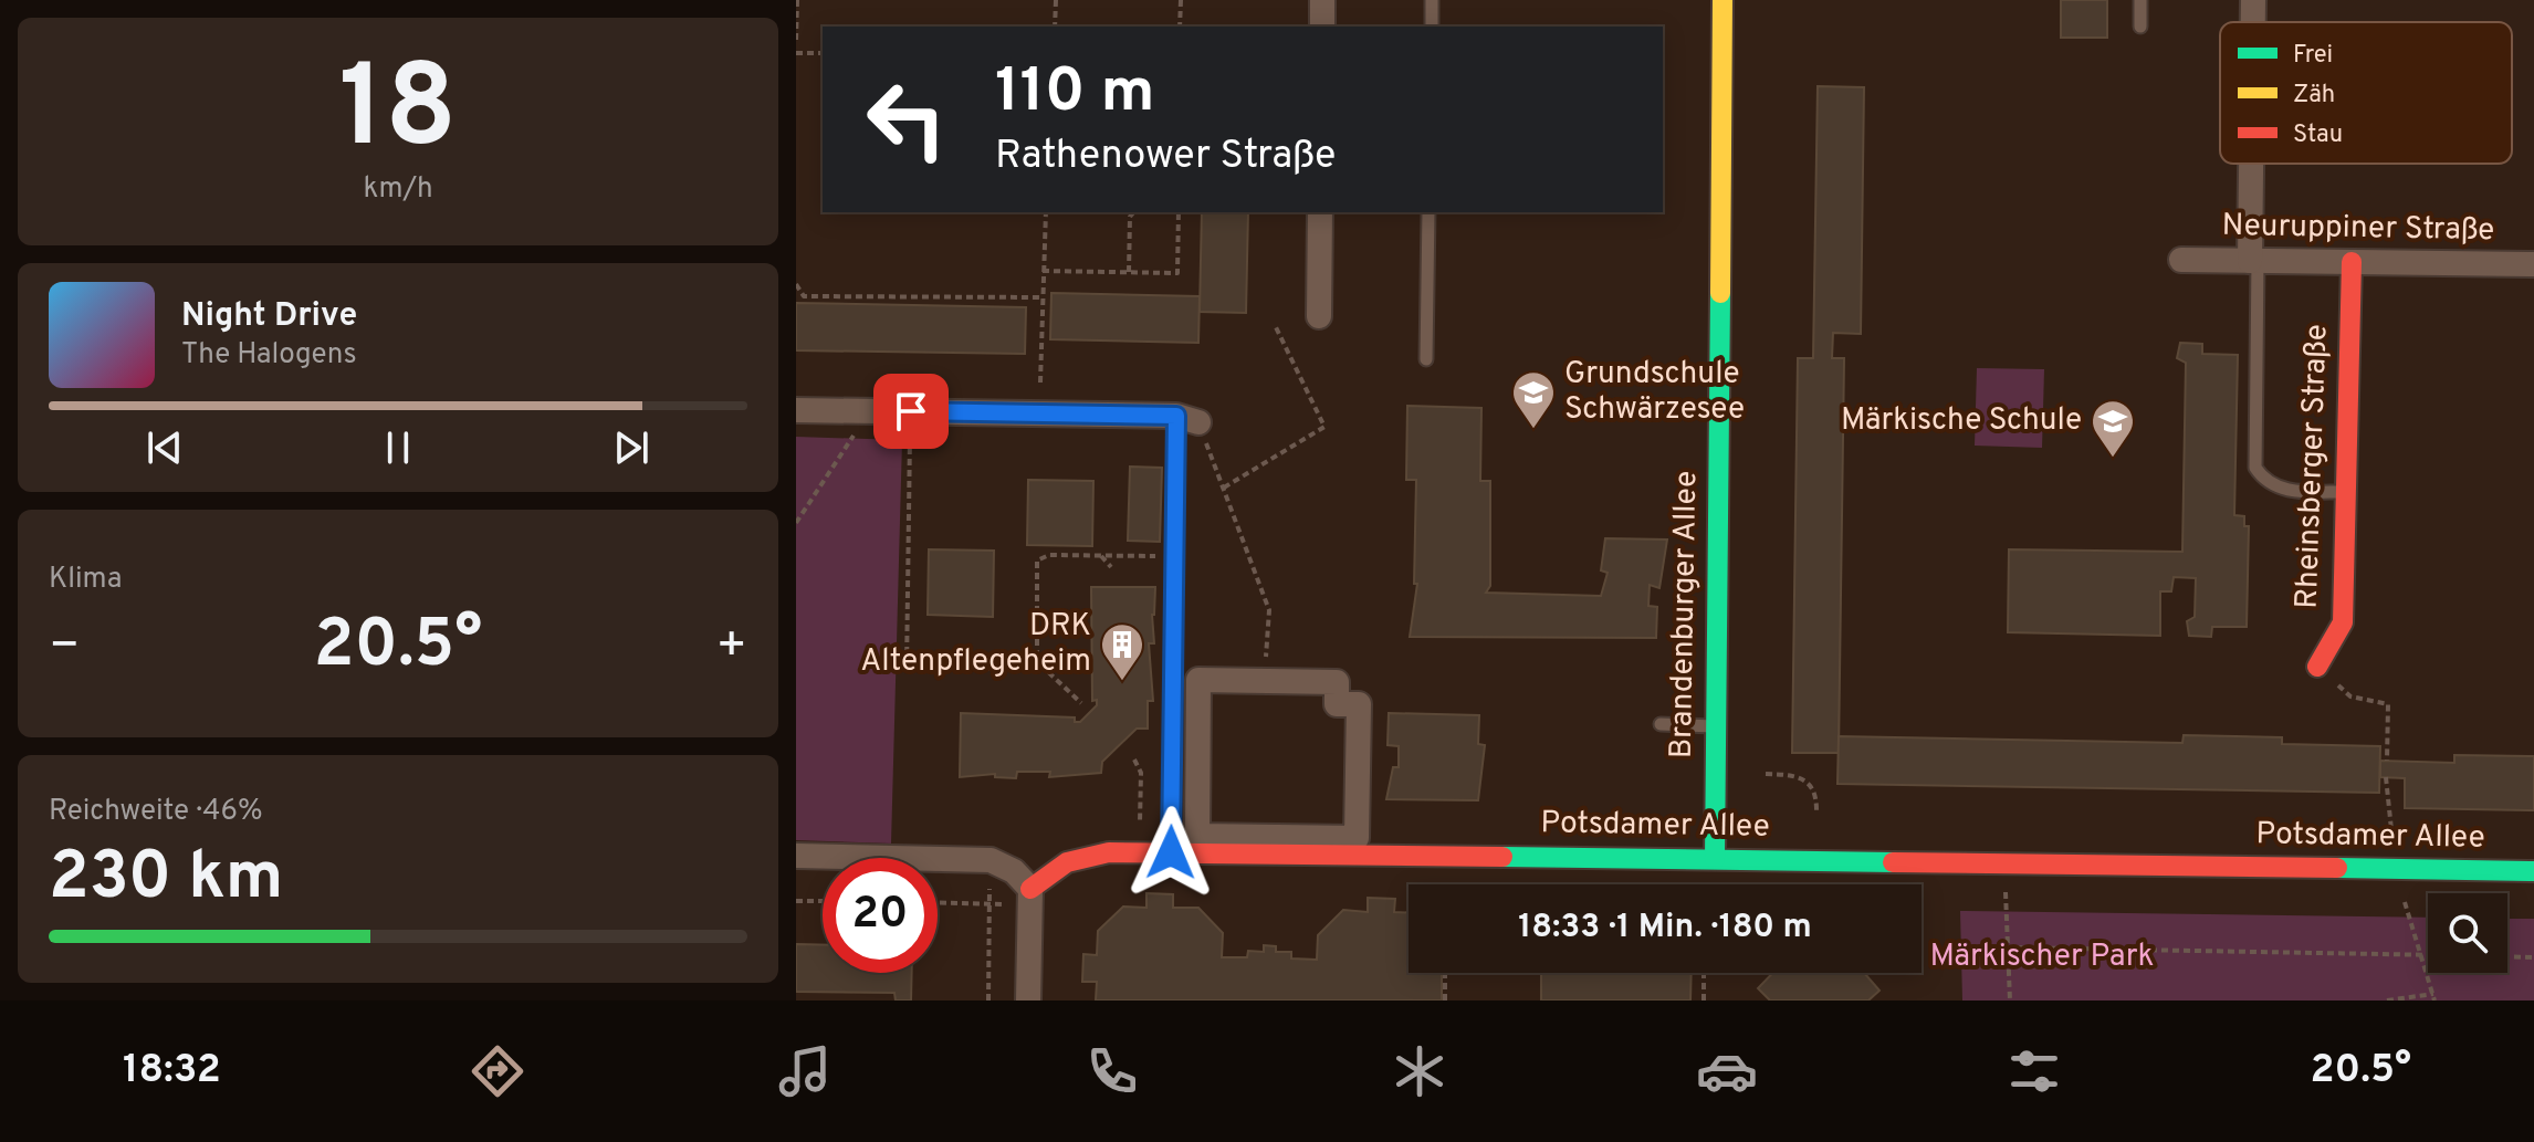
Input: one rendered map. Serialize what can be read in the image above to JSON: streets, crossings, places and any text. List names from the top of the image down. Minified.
{"streets":{"street":["Neuruppiner Straße","Rheinsberger Straße","Brandenburger Allee","Potsdamer Allee"]},"crossings":[["Neuruppiner Straße","Rheinsberger Straße"],["Brandenburger Allee","Potsdamer Allee"]],"parks":["Märkischer Park"],"places":{"school or university":["Grundschule Schwärzesee","Märkische Schule"],"building":["DRK Altenpflegeheim"]},"legend":["Frei","Zäh","Stau"],"page":{"tile":[["18","km/h"],"Klima",["Reichweite · 46%","230 km"]],"turn":["110 m","Rathenower Straße"],"song":["Night Drive","The Halogens"],"heat":["−","20.5°","+"],"limit":"20","trip":"18:33 · 1 Min. · 180 m","tabs":["18:32","20.5°"]}}
